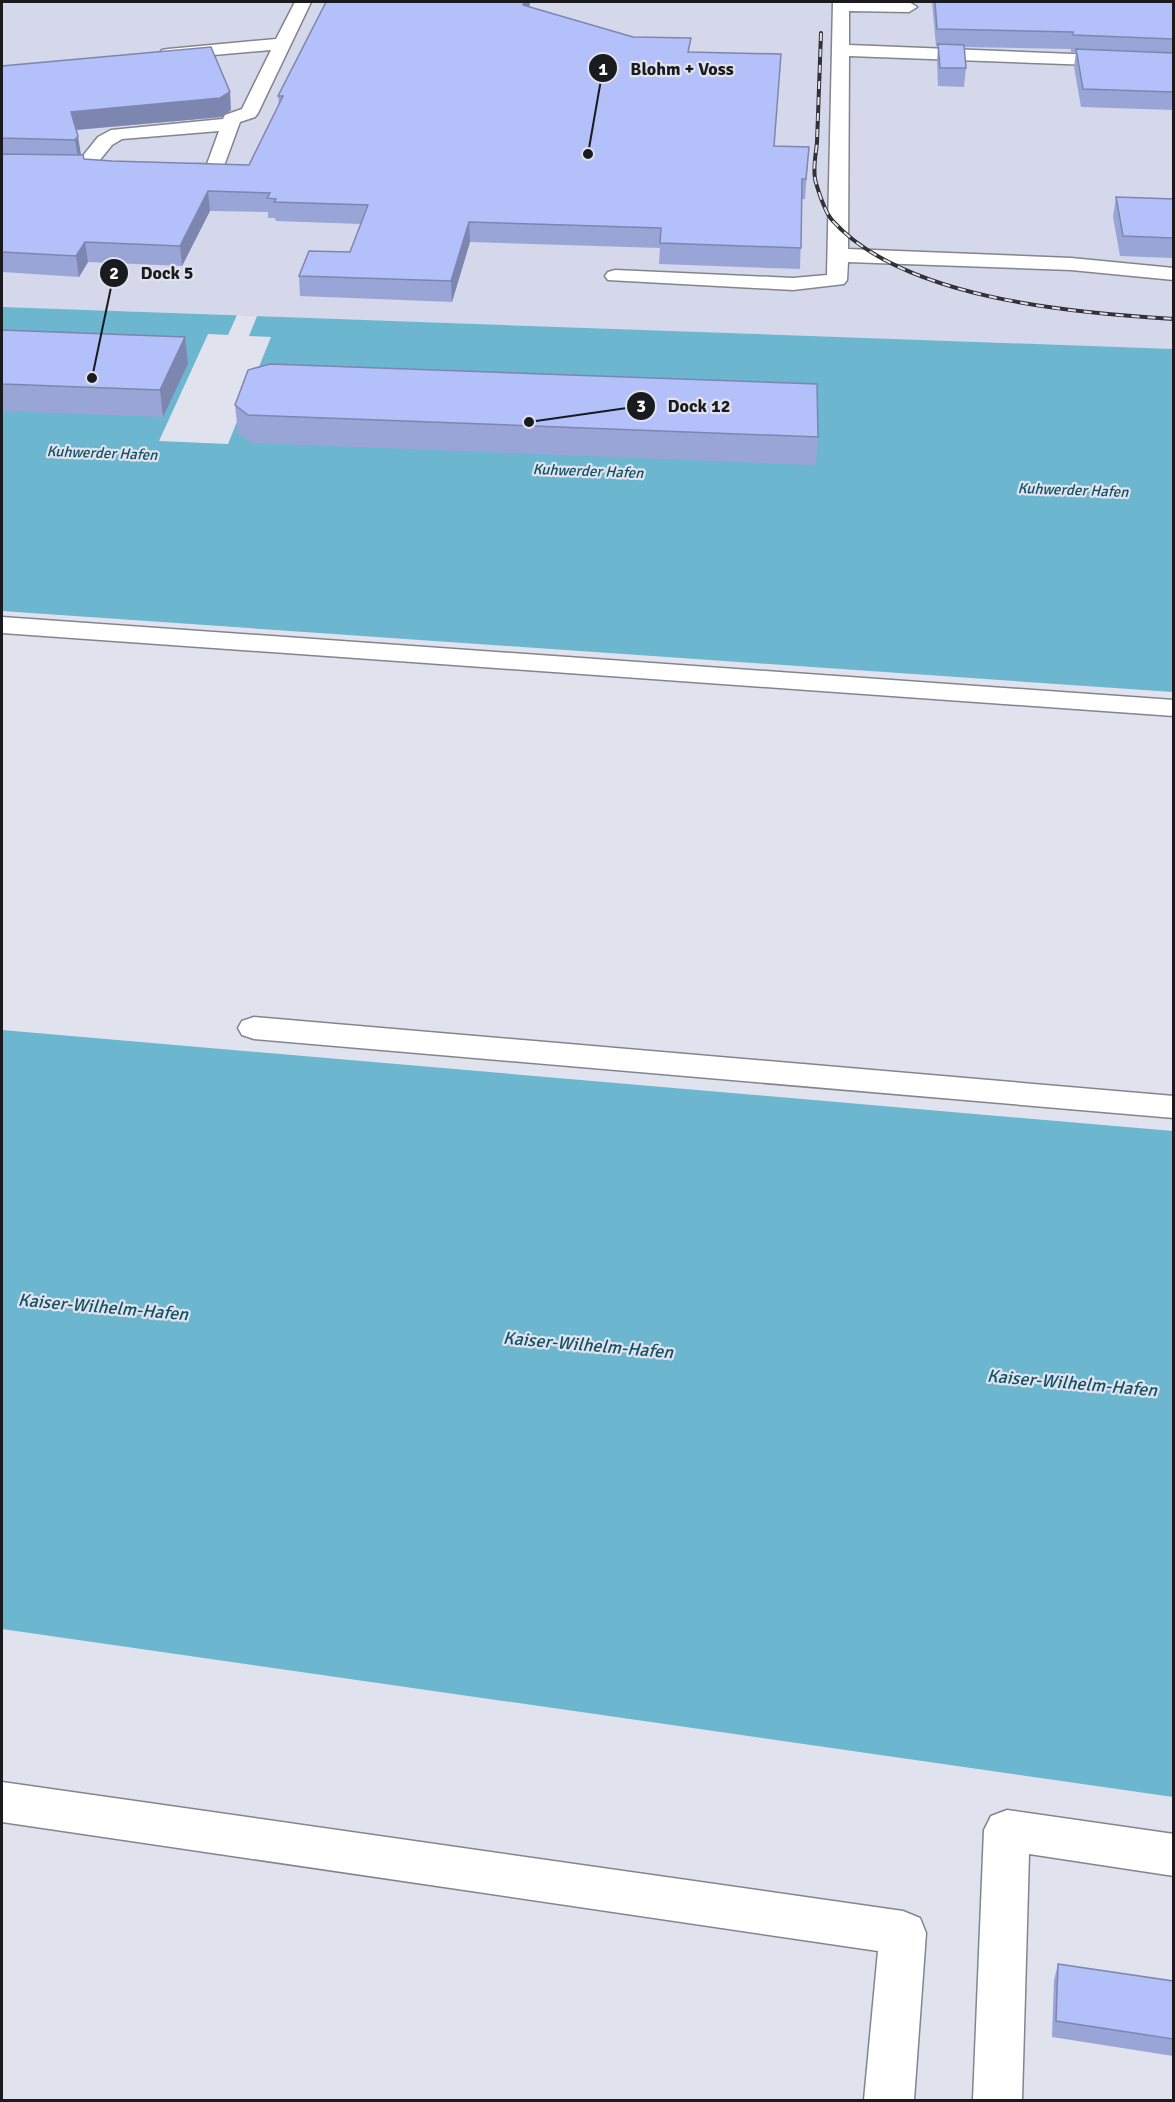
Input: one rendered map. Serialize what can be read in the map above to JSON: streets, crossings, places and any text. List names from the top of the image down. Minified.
{"water":["Kuhwerder Hafen","Kaiser-Wilhelm-Hafen"],"places":["Blohm + Voss","Dock 5","Dock 12"]}
